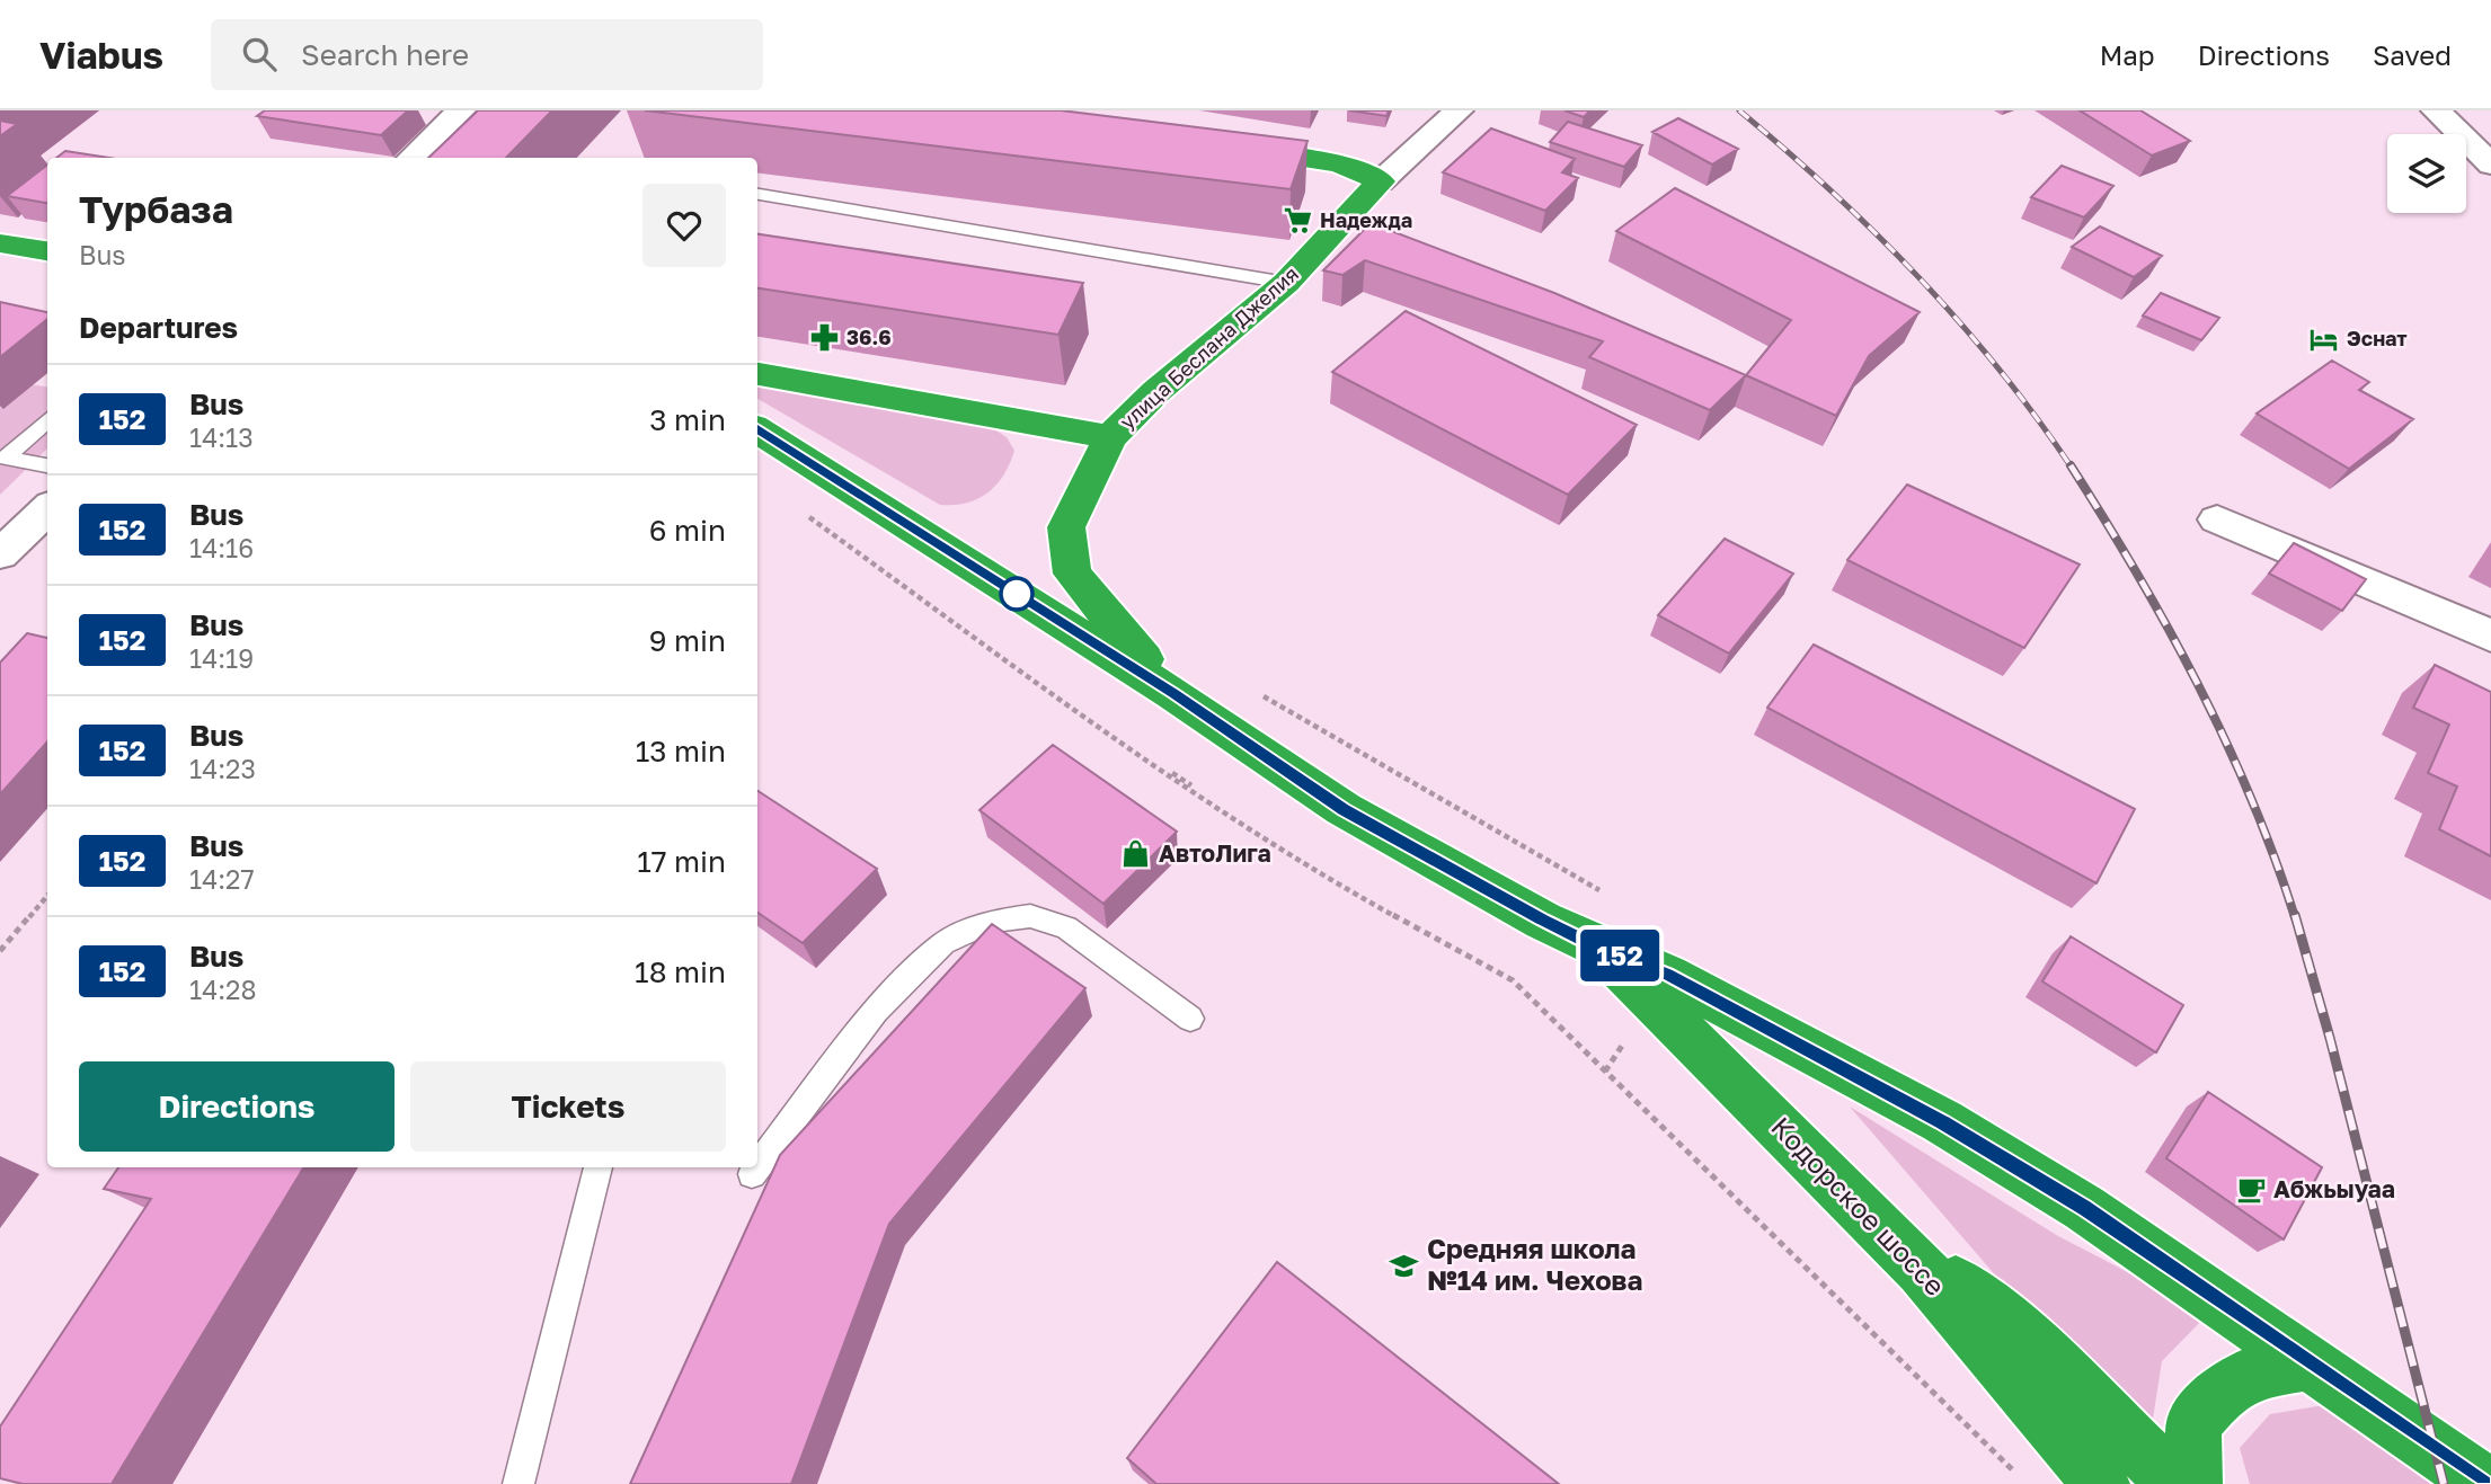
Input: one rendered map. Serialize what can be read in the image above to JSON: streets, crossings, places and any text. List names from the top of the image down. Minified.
{"streets":{"highway":["улица Беслана Джелия","Кодорское шоссе"]},"places":{"supermarket":["Надежда"],"pharmacy":["36.6"],"hotel":["Эснат"],"shop":["АвтоЛига"],"cafe":["Абжьыуаа"],"school or university":["Средняя школа №14 им. Чехова"]},"lines":["bus line 152"],"page":{"header":"Viabus","search":"Search here","nav":["Map","Directions","Saved"],"on_map":"152","heading":[["Турбаза","Bus"],"Departures"],"list":[{"mark":"152","name":"Bus","note":"14:13","value":"3 min"},{"mark":"152","name":"Bus","note":"14:16","value":"6 min"},{"mark":"152","name":"Bus","note":"14:19","value":"9 min"},{"mark":"152","name":"Bus","note":"14:23","value":"13 min"},{"mark":"152","name":"Bus","note":"14:27","value":"17 min"},{"mark":"152","name":"Bus","note":"14:28","value":"18 min"}],"buttons":["Directions","Tickets"]}}
